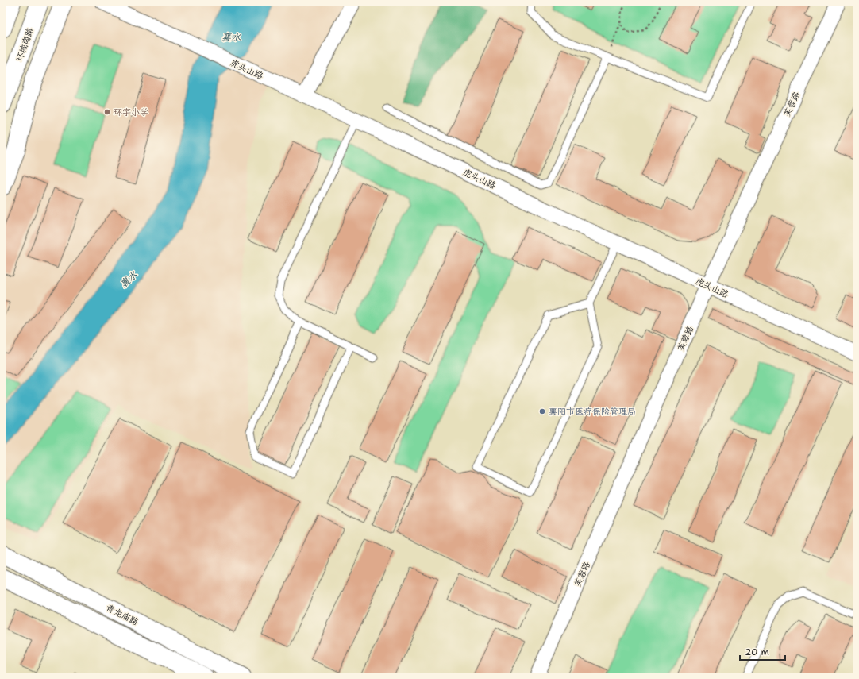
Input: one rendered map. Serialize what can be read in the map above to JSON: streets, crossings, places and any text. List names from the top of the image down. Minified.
{"streets":{"main road":["环城南路","青龙庙路"],"street":["虎头山路","芙蓉路"]},"crossings":[["虎头山路","芙蓉路"]],"water":["襄水"],"places":["环宇小学","襄阳市医疗保险管理局"],"scale_bar":"20 m"}
